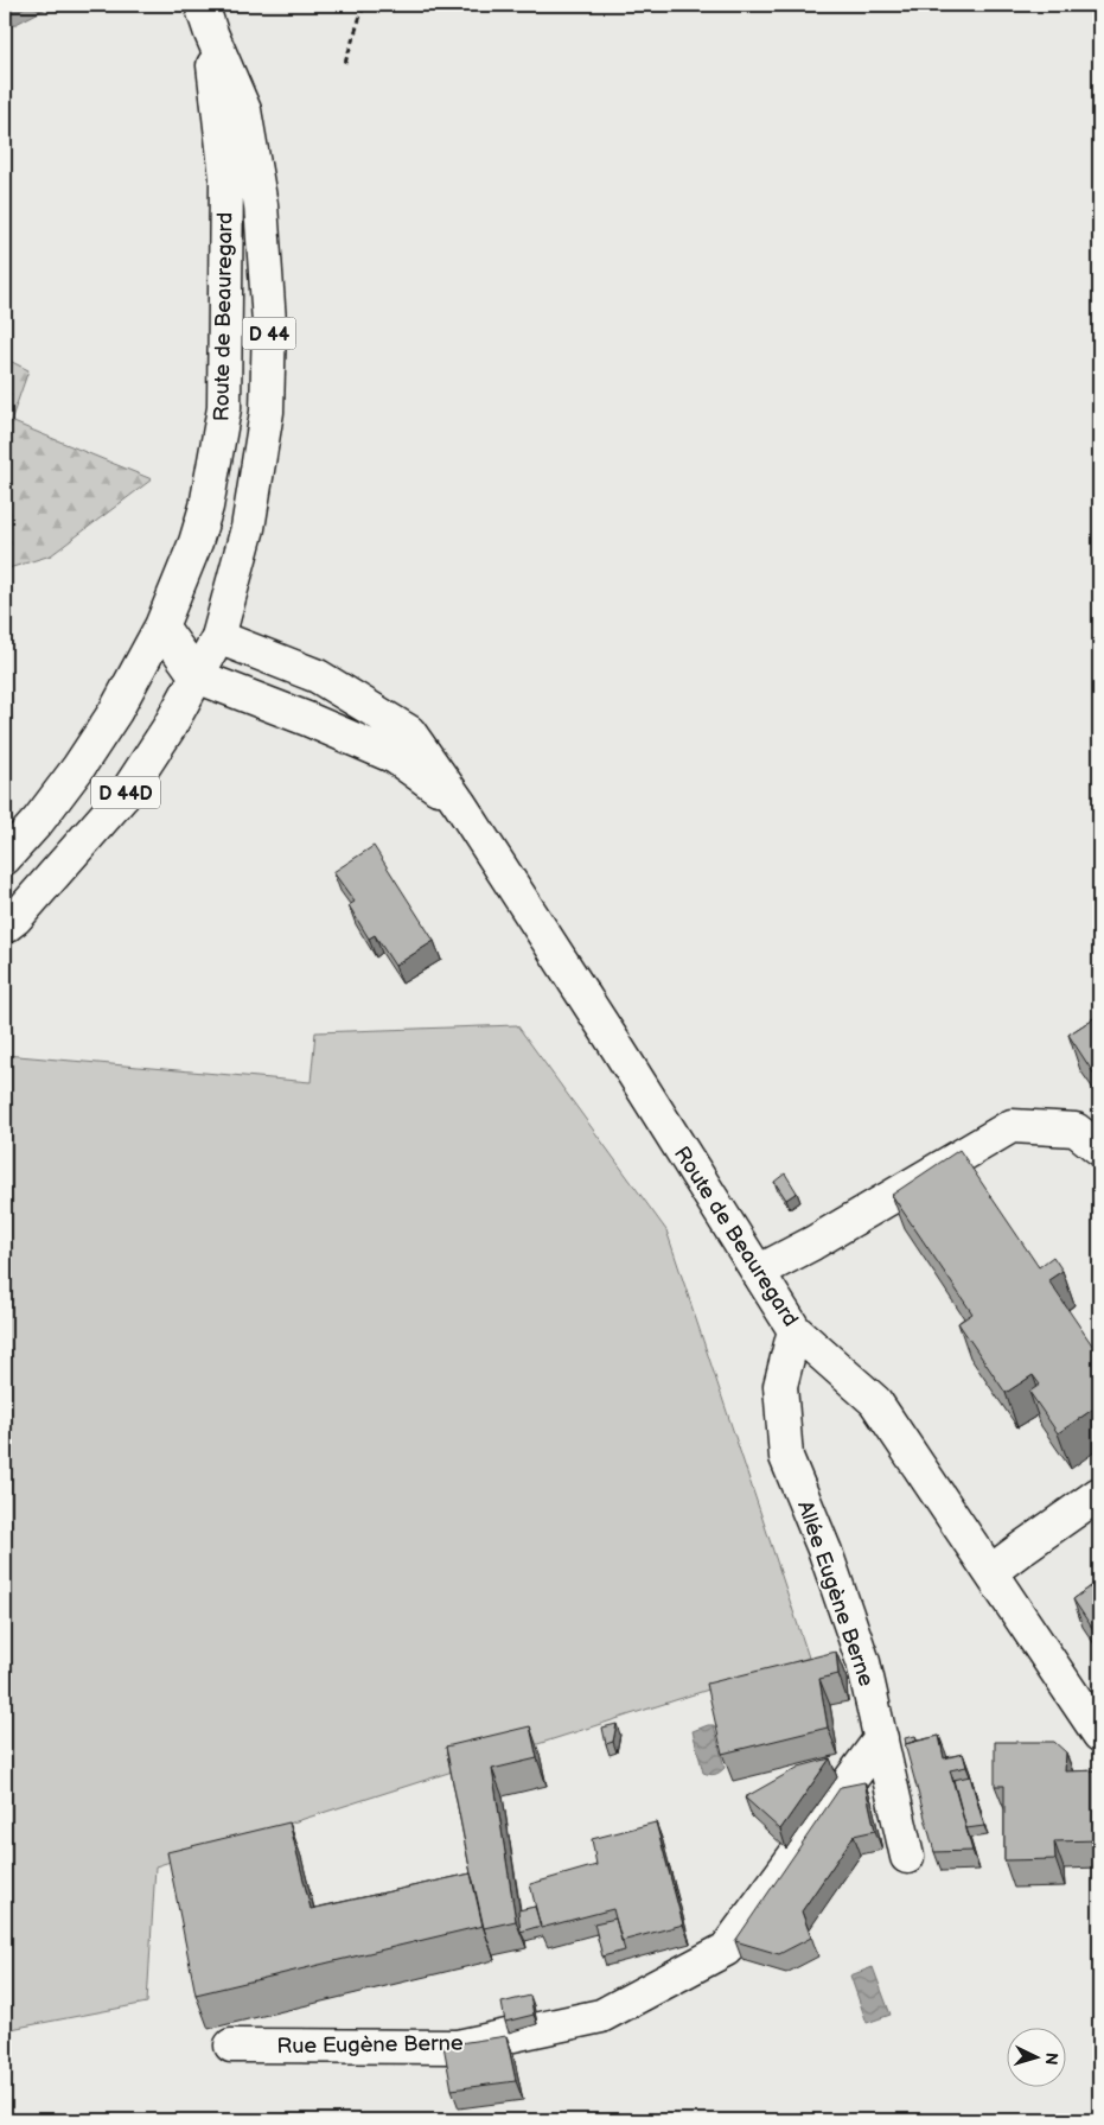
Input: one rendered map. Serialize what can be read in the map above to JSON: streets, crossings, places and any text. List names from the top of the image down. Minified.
{"streets":{"street":["Route de Beauregard","D 44","D 44D","Allée Eugène Berne","Rue Eugène Berne"]},"crossings":[["Route de Beauregard","D 44D"],["Route de Beauregard","Allée Eugène Berne"],["Allée Eugène Berne","Rue Eugène Berne"]],"north":"right"}
